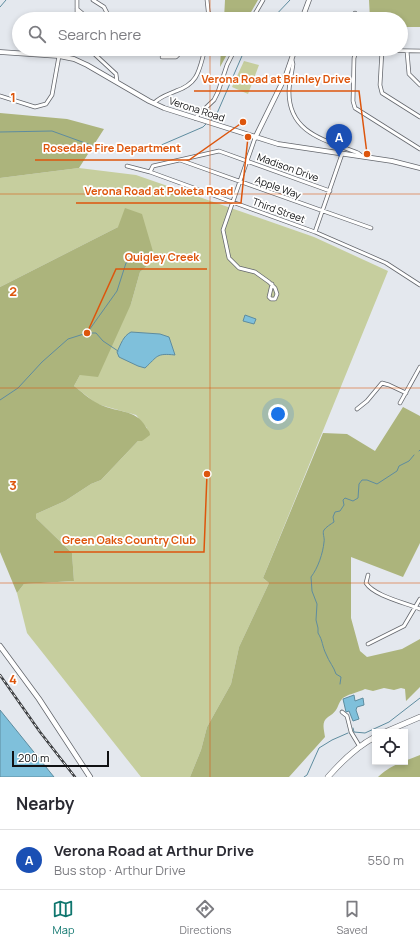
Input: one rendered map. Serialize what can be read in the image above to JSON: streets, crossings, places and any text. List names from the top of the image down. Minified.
{"streets":{"street":["Verona Road","Madison Drive","Apple Way","Third Street"]},"crossings":[["Madison Drive","Apple Way"],["Madison Drive","Third Street"]],"places":["Rosedale Fire Department","Verona Road at Poketa Road","Verona Road at Brinley Drive","Quigley Creek","Green Oaks Country Club"],"scale_bar":"200 m","page":{"search":"Search here","pins":"A","scale":"200 m","heading":"Nearby","list":[{"mark":"A","name":"Verona Road at Arthur Drive","note":"Bus stop · Arthur Drive","value":"550 m"}],"nav":["Map","Directions","Saved"]},"grid":{"rows":["1","2","3","4"]}}
